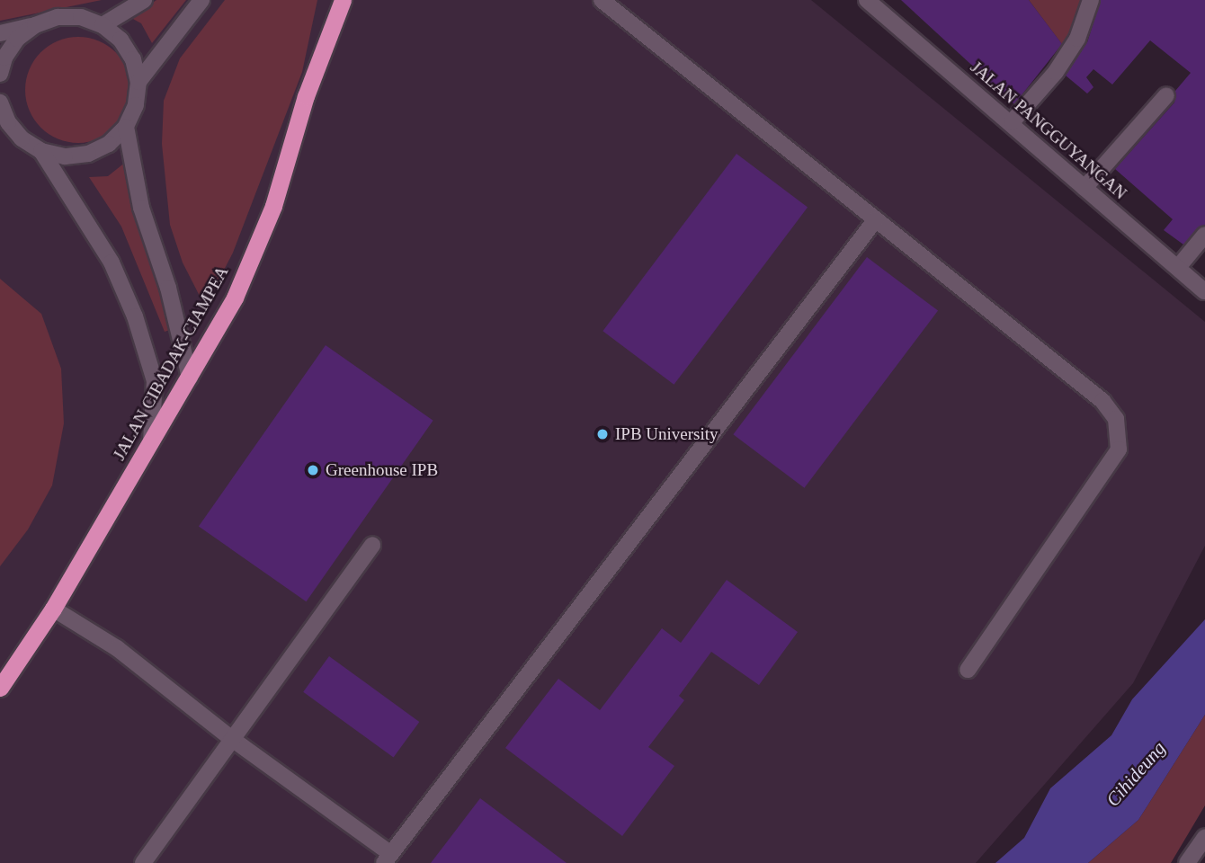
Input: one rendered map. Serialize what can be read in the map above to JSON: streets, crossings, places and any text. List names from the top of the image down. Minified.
{"streets":{"highway":["JALAN CIBADAK-CIAMPEA"],"street":["JALAN PANGGUYANGAN"]},"water":["Cihideung"],"places":["IPB University","Greenhouse IPB"]}
